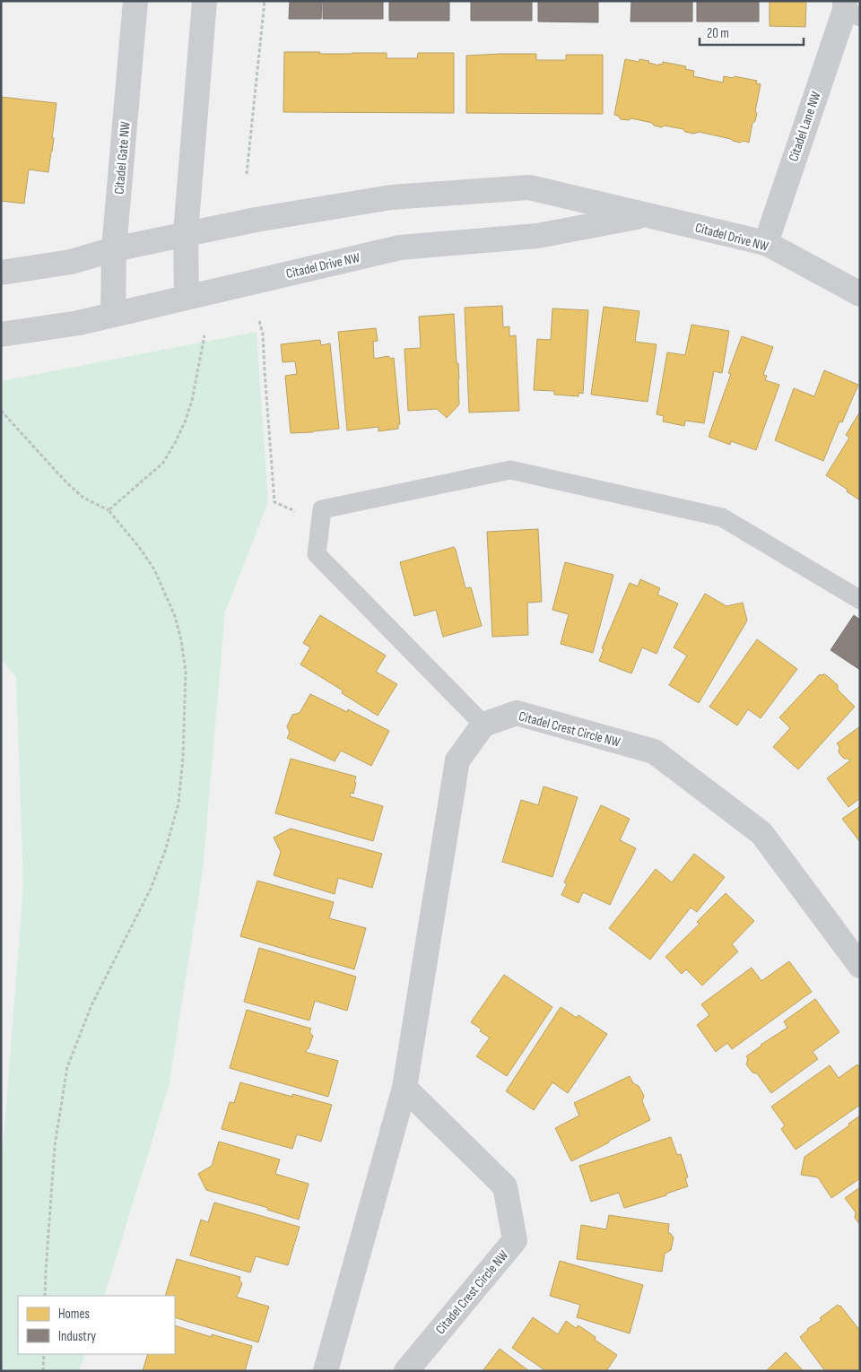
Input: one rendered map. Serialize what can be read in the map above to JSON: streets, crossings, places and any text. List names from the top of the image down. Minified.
{"streets":{"street":["Citadel Lane NW","Citadel Gate NW","Citadel Drive NW","Citadel Crest Circle NW"]},"crossings":[["Citadel Lane NW","Citadel Drive NW"],["Citadel Gate NW","Citadel Drive NW"]],"legend":["Homes","Industry"],"scale_bar":"20 m"}
